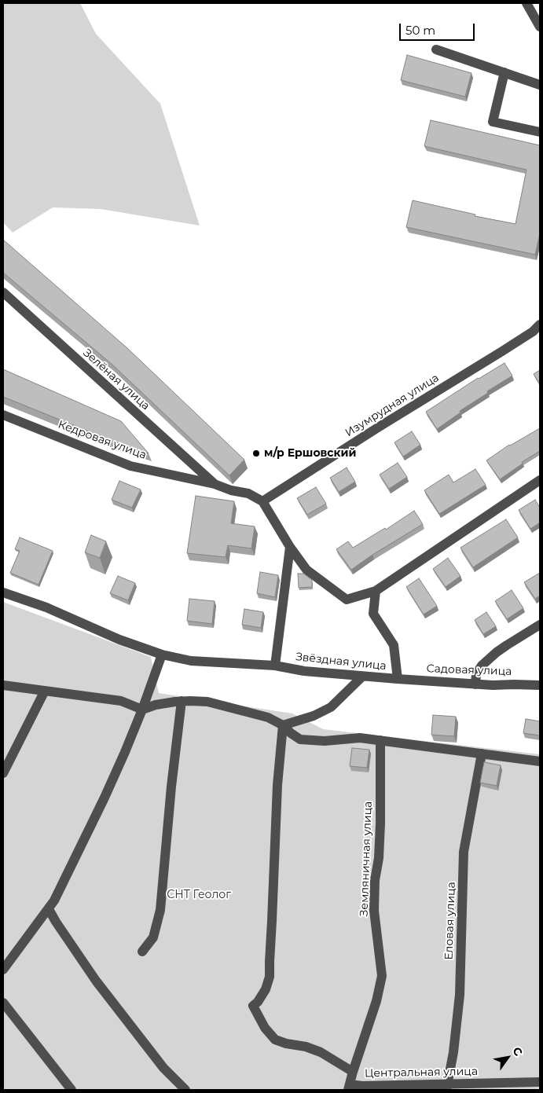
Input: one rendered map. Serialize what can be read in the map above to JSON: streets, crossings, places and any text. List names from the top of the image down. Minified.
{"streets":{"street":["Зелёная улица","Изумрудная улица","Кедровая улица","Звёздная улица","Садовая улица","Земляничная улица","Еловая улица","Центральная улица"]},"crossings":[["Зелёная улица","Кедровая улица"],["Изумрудная улица","Кедровая улица"],["Звёздная улица","Садовая улица"],["Земляничная улица","Центральная улица"],["Еловая улица","Центральная улица"]],"parks":["СНТ Геолог"],"places":["м/р Ершовский"],"scale_bar":"50 m","north":"top right"}
